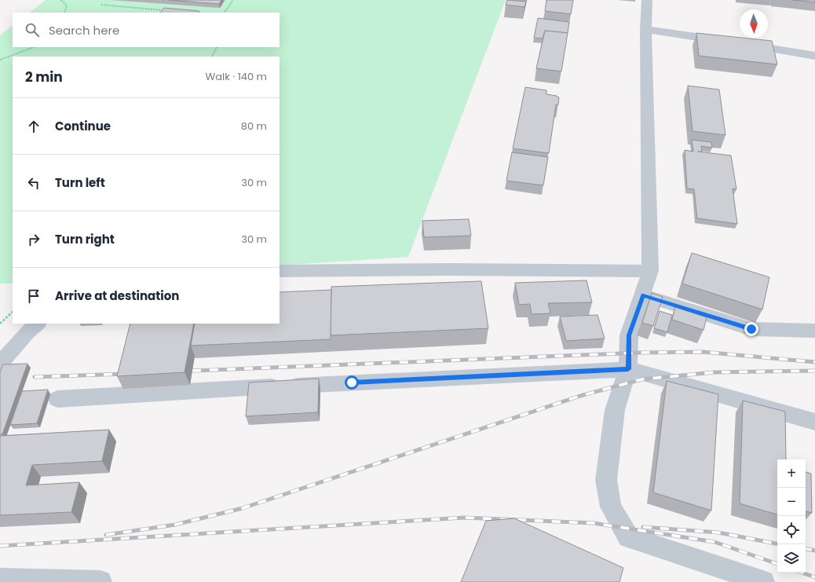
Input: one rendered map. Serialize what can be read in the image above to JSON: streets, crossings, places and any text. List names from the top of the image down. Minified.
{"north":"bottom","page":{"search":"Search here","heading":["2 min","Walk · 140 m"],"list":[["Continue","80 m"],["Turn left","30 m"],["Turn right","30 m"],"Arrive at destination"],"map_buttons":["+","−"]}}
